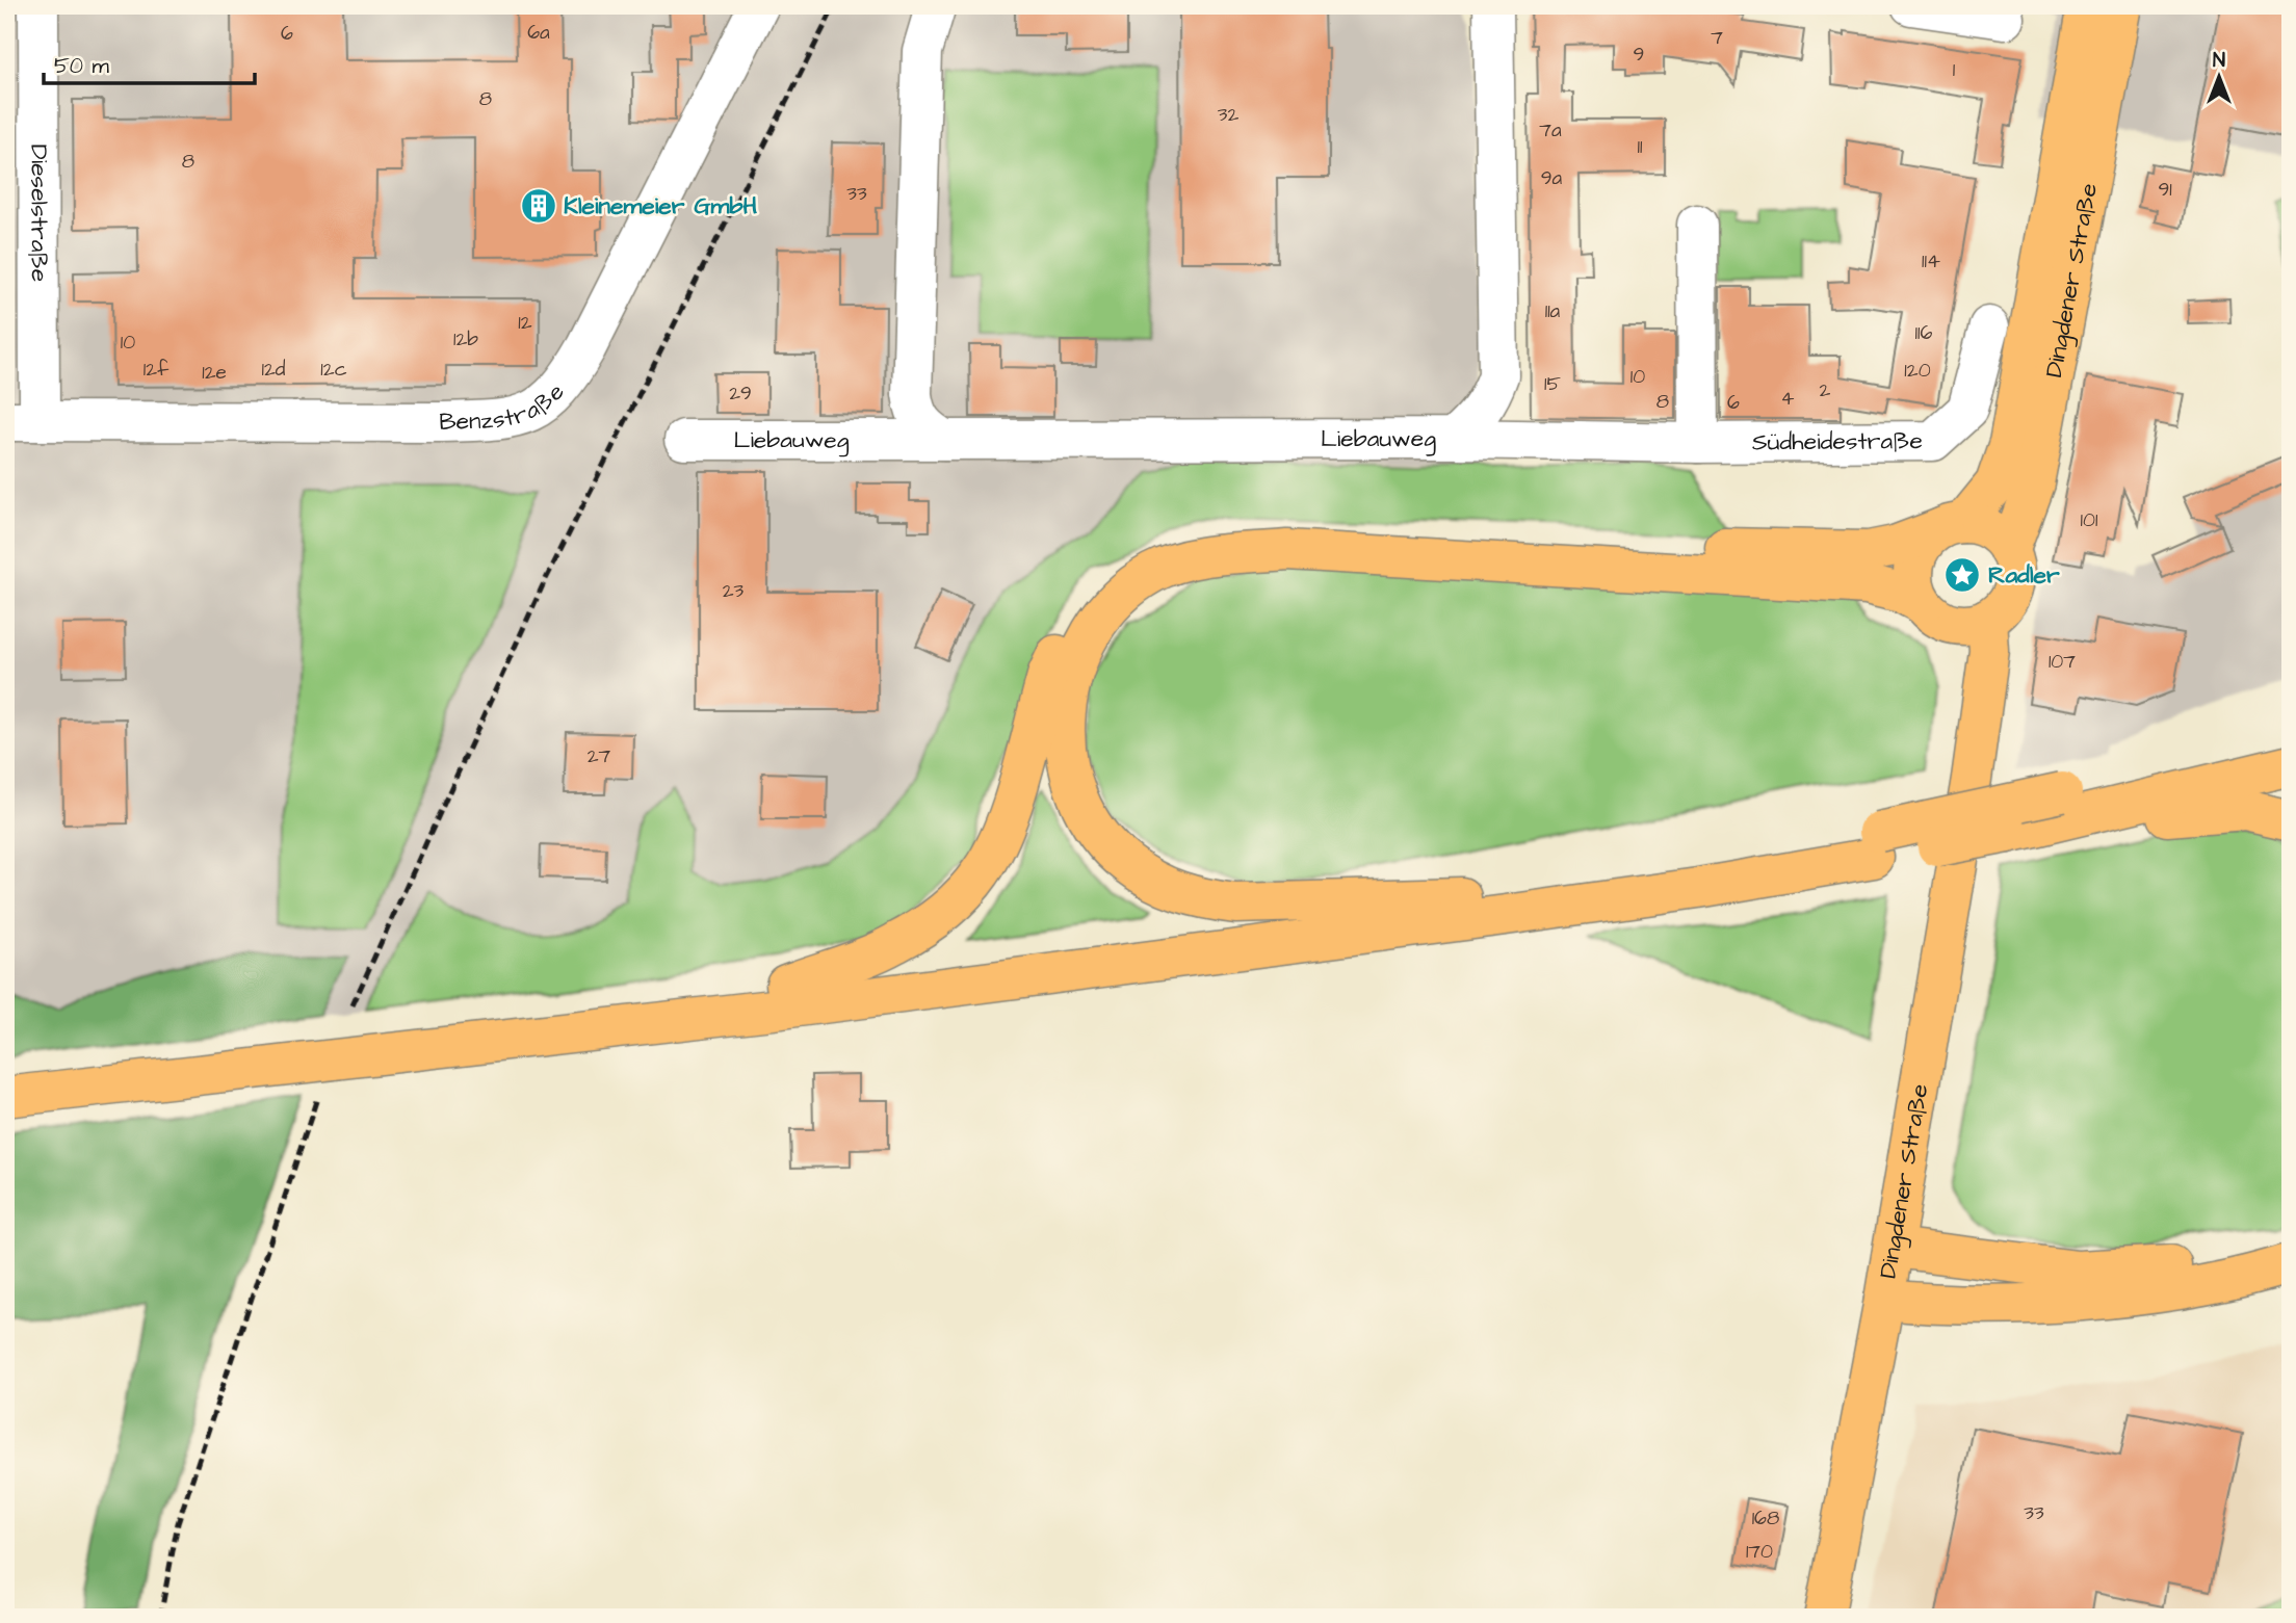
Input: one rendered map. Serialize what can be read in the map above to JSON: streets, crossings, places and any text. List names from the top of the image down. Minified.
{"streets":{"main road":["Dingdener Straße"],"street":["Dieselstraße","Benzstraße","Liebauweg","Südheidestraße"]},"crossings":[["Dieselstraße","Benzstraße"],["Liebauweg","Südheidestraße"]],"places":{"building":["Kleinemeier GmbH"],"place":["Radler"]},"house_numbers":["6a","6","7","9","1","8","32","7a","11","8","9a","91","33","114","11a","12","116","12b","10","12f","12d","12c","120","12e","10","15","2","29","4","8","6","101","23","107","27","33","168","170"],"scale_bar":"50 m","north":"top"}
